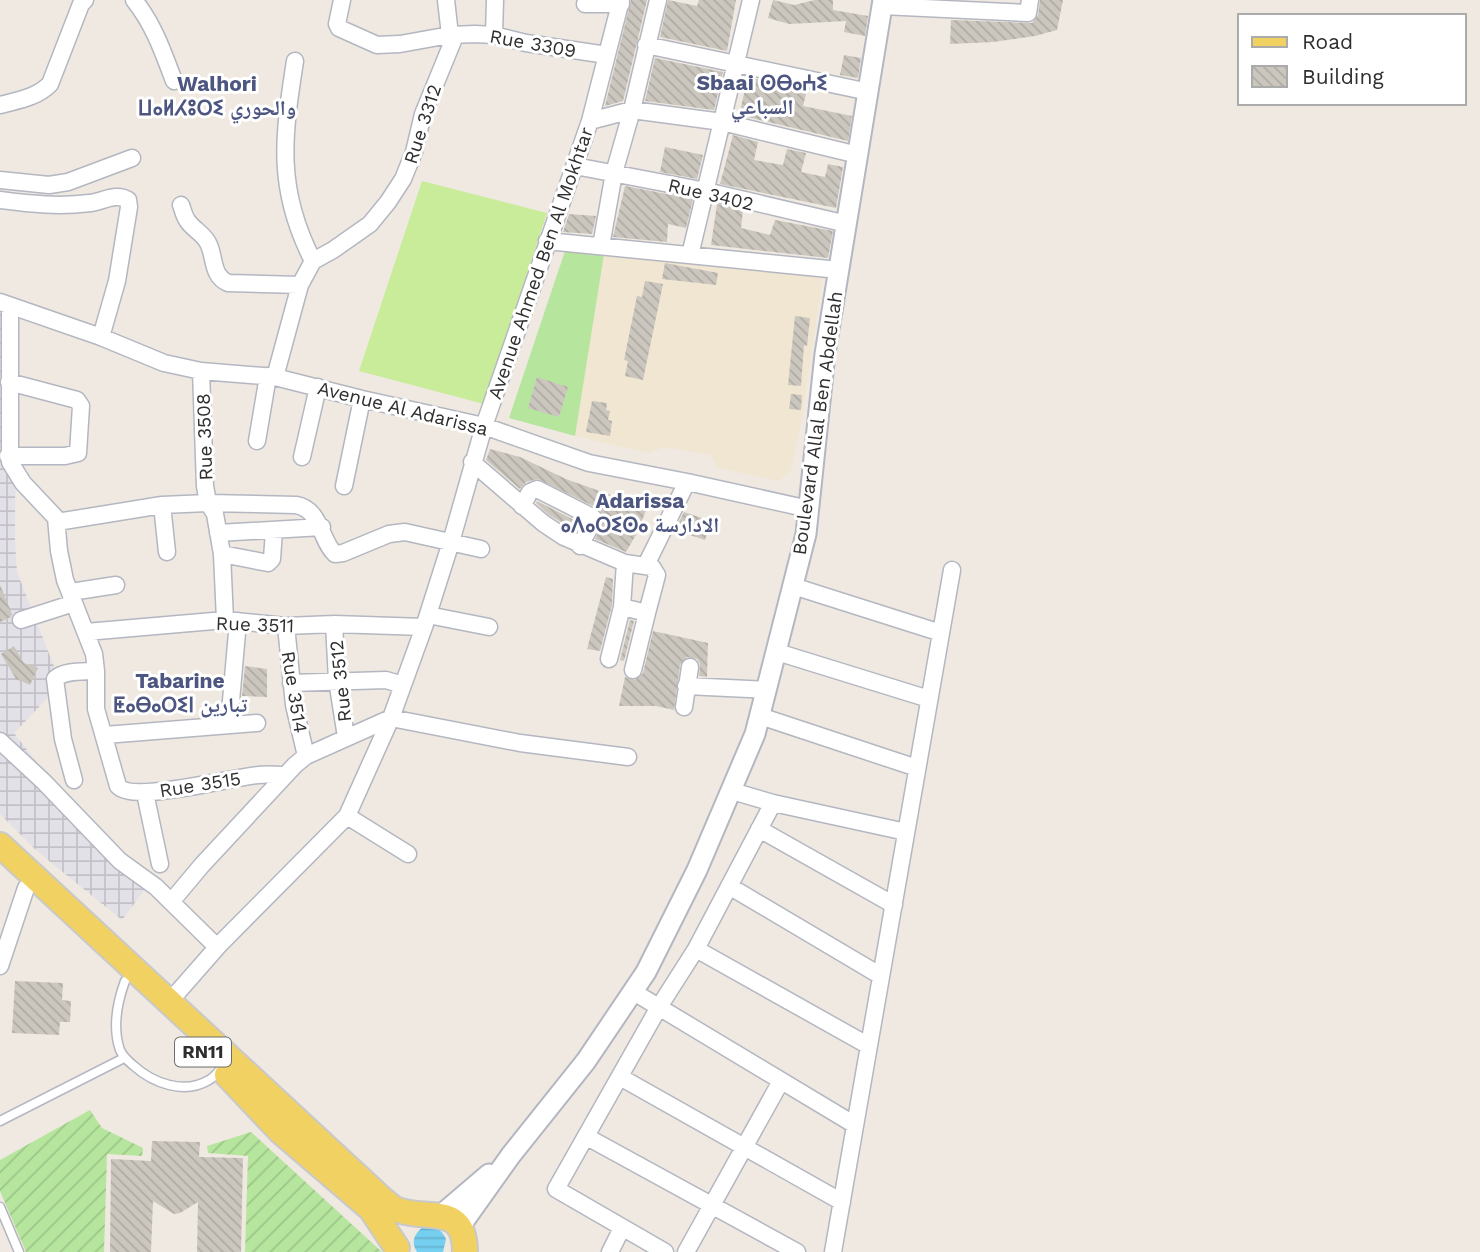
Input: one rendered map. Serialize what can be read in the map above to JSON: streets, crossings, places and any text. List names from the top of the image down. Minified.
{"streets":{"main road":["RN11"],"street":["Rue 3309","Rue 3312","Rue 3402","Avenue Ahmed Ben Al Mokhtar","Avenue Al Adarissa","Boulevard Allal Ben Abdellah","Rue 3508","Rue 3511","Rue 3512","Rue 3514","Rue 3515"]},"crossings":[["Rue 3309","Rue 3312"],["Rue 3309","Avenue Ahmed Ben Al Mokhtar"],["Rue 3402","Avenue Ahmed Ben Al Mokhtar"],["Rue 3402","Boulevard Allal Ben Abdellah"],["Avenue Ahmed Ben Al Mokhtar","Avenue Al Adarissa"],["Avenue Ahmed Ben Al Mokhtar","Rue 3511"],["Avenue Al Adarissa","Boulevard Allal Ben Abdellah"],["Avenue Al Adarissa","Rue 3508"],["Boulevard Allal Ben Abdellah","RN11"],["Rue 3508","Rue 3511"],["Rue 3511","Rue 3512"],["Rue 3511","Rue 3514"]],"districts":["Sbaai ⵙⴱⴰⵄⵉ السباعي","Walhori ⵡⴰⵍⵃⵓⵔⵉ والحوري","Adarissa ⴰⴷⴰⵔⵉⵙⴰ الادارسة","Tabarine ⵟⴰⴱⴰⵔⵉⵏ تبارين"],"legend":["Road","Building"]}
